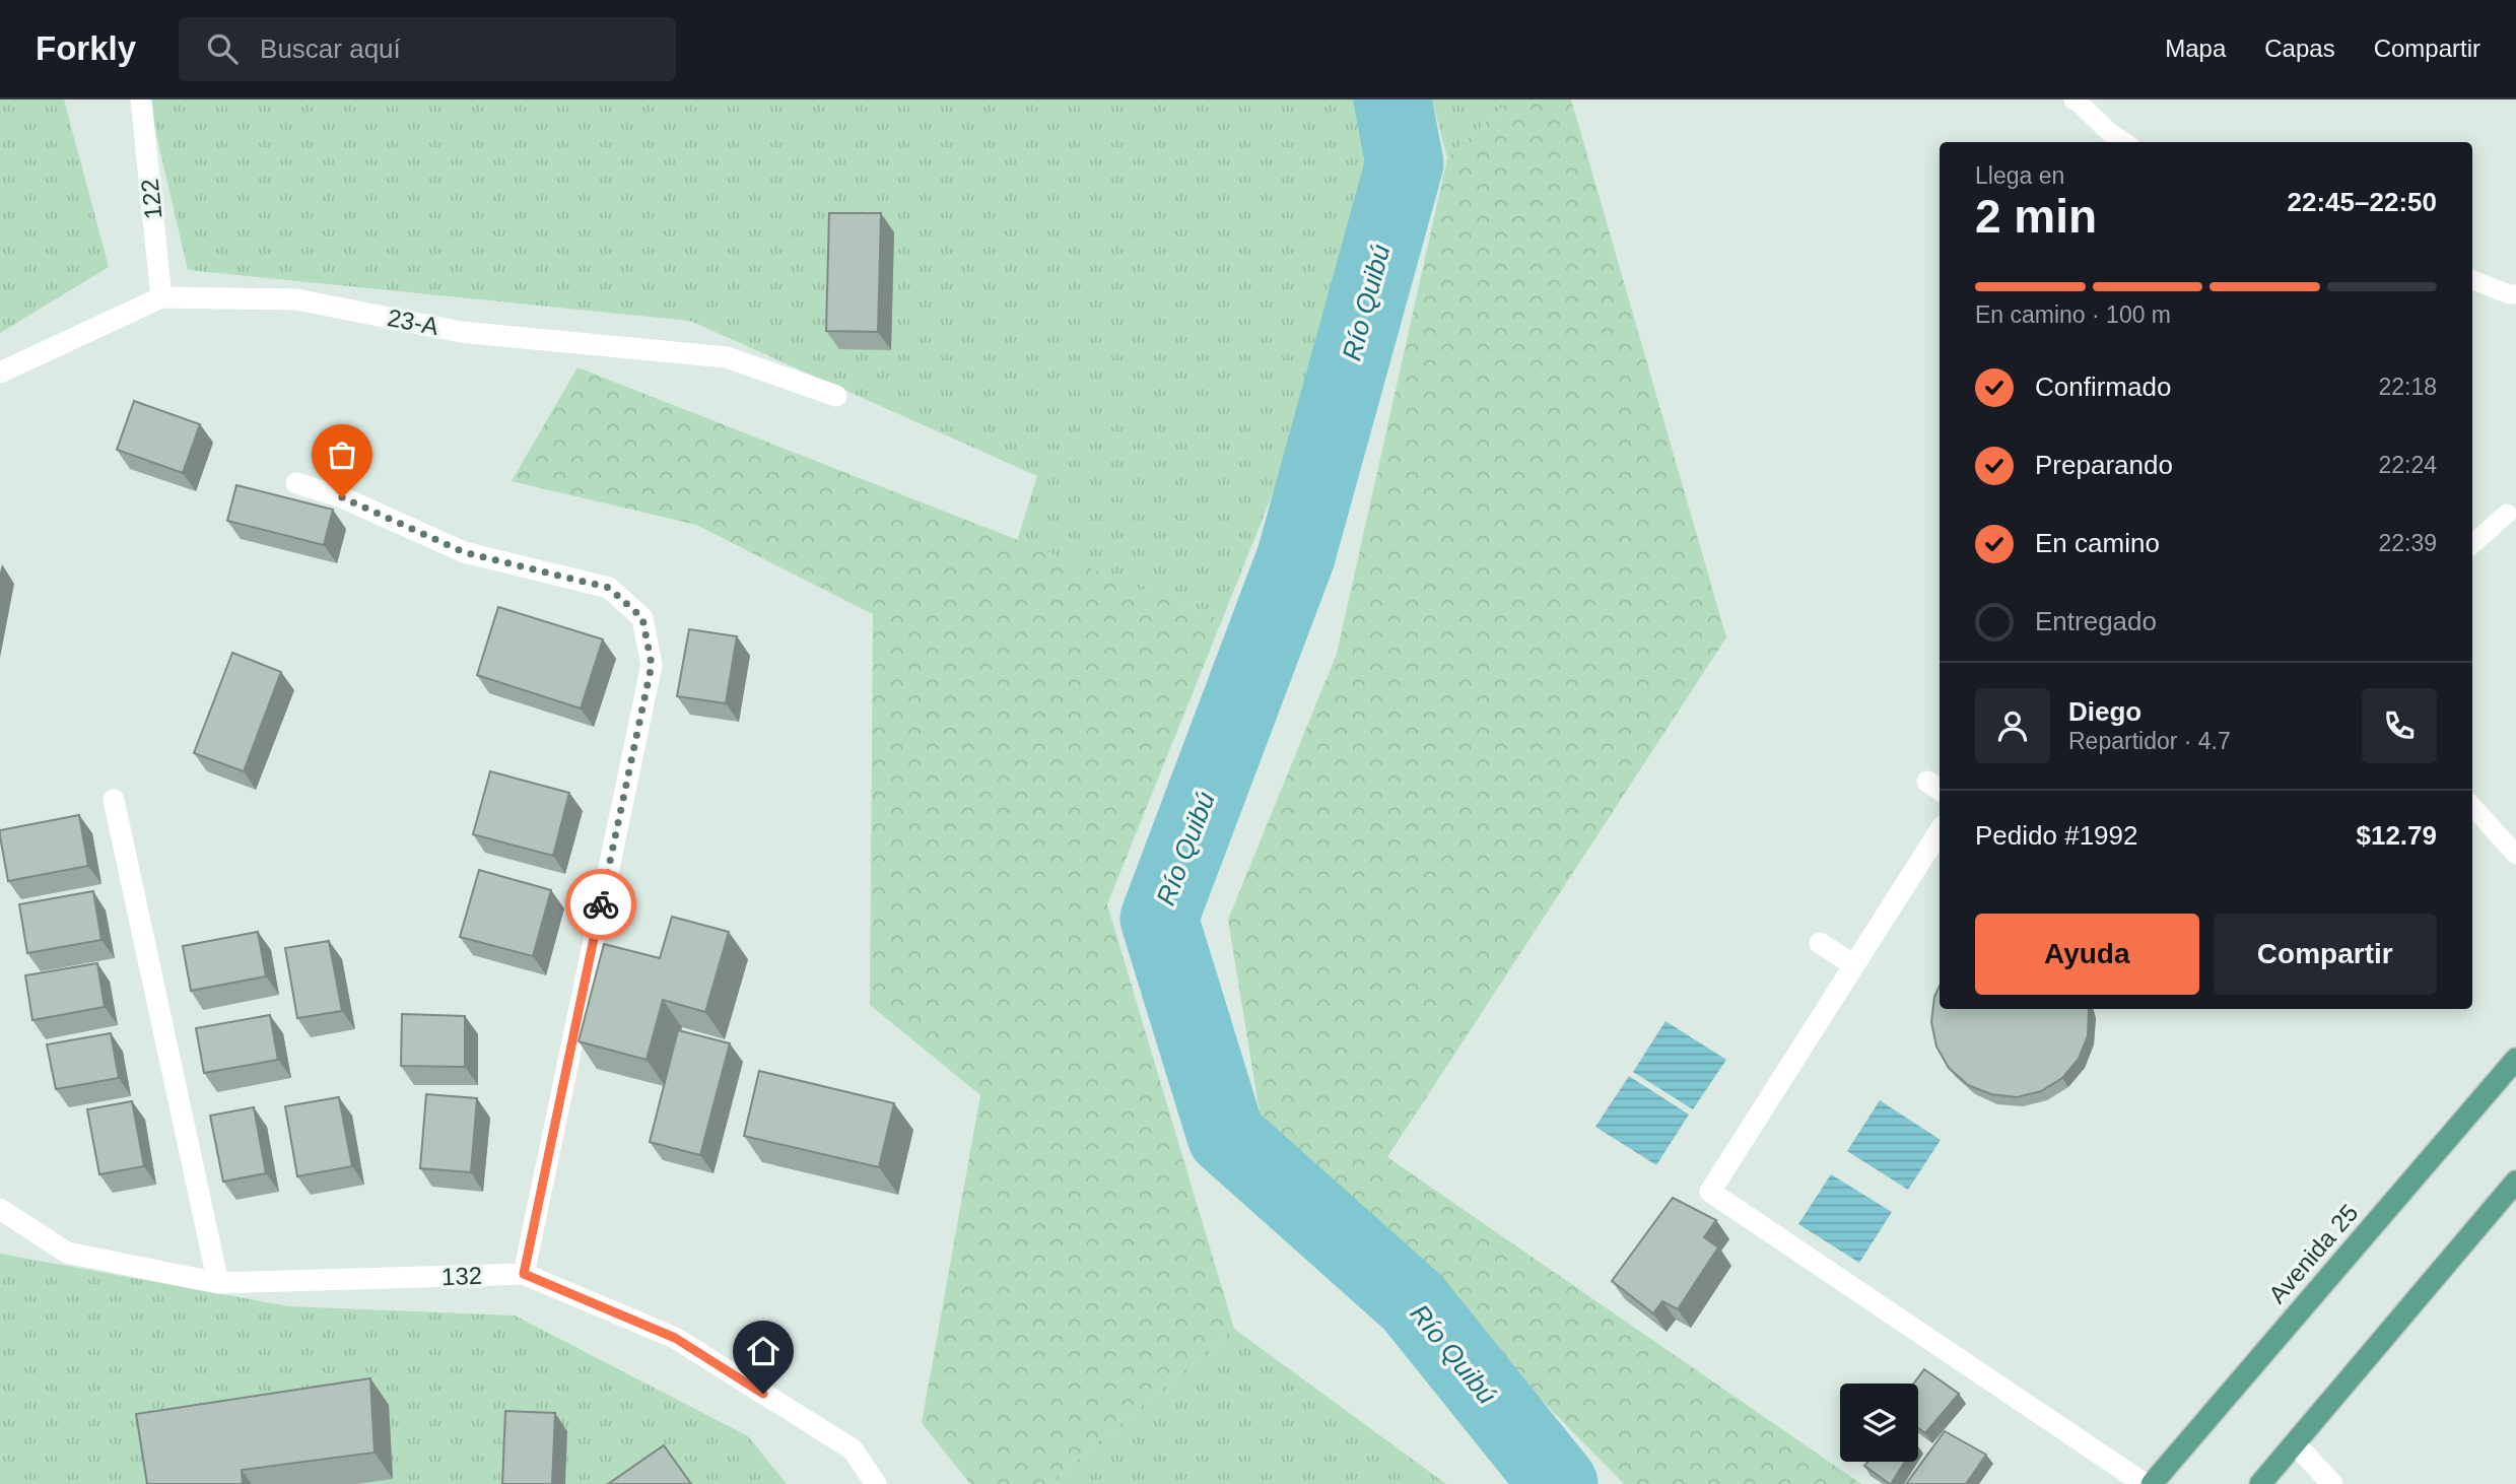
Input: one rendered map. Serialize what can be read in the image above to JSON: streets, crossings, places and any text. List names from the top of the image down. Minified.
{"streets":{"main road":["Avenida 25"],"street":["122","23-A","132"]},"crossings":[["122","23-A"]],"water":["Río Quibú"],"page":{"header":"Forkly","search":"Buscar aquí","nav":["Mapa","Capas","Compartir"],"heading":["2 min","Llega en","22:45–22:50"],"panel":["Diego","Repartidor · 4.7","Pedido #1992","$12.79"],"bar":"En camino · 100 m","list":[["Confirmado","22:18"],["Preparando","22:24"],["En camino","22:39"],"Entregado"],"buttons":["Ayuda","Compartir"]}}
